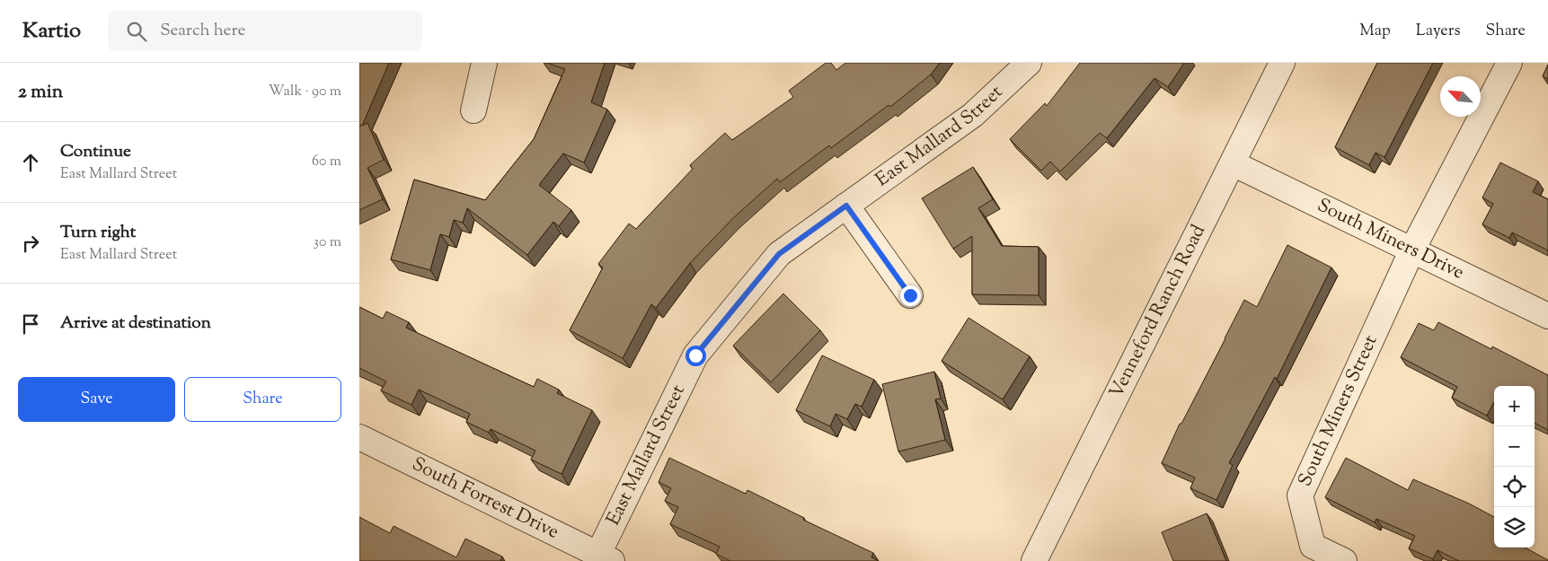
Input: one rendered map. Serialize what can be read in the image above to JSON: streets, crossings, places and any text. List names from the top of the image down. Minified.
{"streets":{"street":["East Mallard Street","South Miners Drive","Venneford Ranch Road","South Miners Street","South Forrest Drive"]},"crossings":[["East Mallard Street","South Forrest Drive"],["South Miners Drive","Venneford Ranch Road"],["South Miners Drive","South Miners Street"]],"north":"top left","page":{"header":"Kartio","search":"Search here","nav":["Map","Layers","Share"],"heading":["2 min","Walk · 90 m"],"list":[["Continue","East Mallard Street","60 m"],["Turn right","East Mallard Street","30 m"],"Arrive at destination"],"buttons":["Save","Share"],"map_buttons":["+","−"]}}
